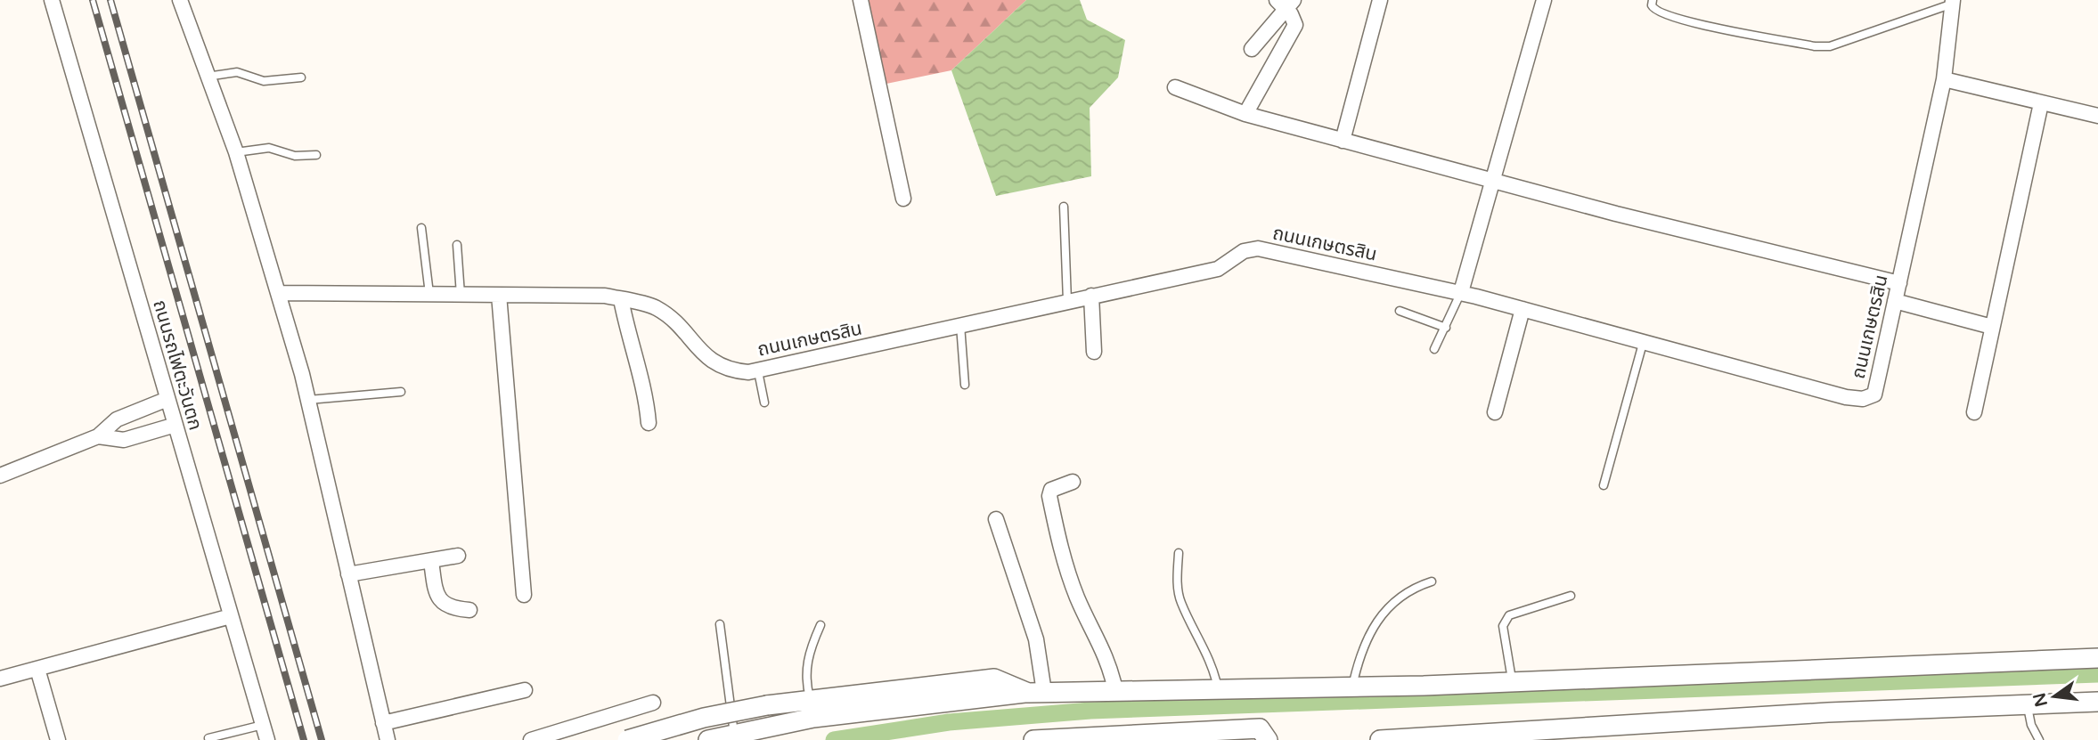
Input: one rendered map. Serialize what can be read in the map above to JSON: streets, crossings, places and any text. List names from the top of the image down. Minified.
{"streets":{"street":["ถนนเกษตรสิน","ถนนรถไฟตะวันตก"]},"north":"left"}
